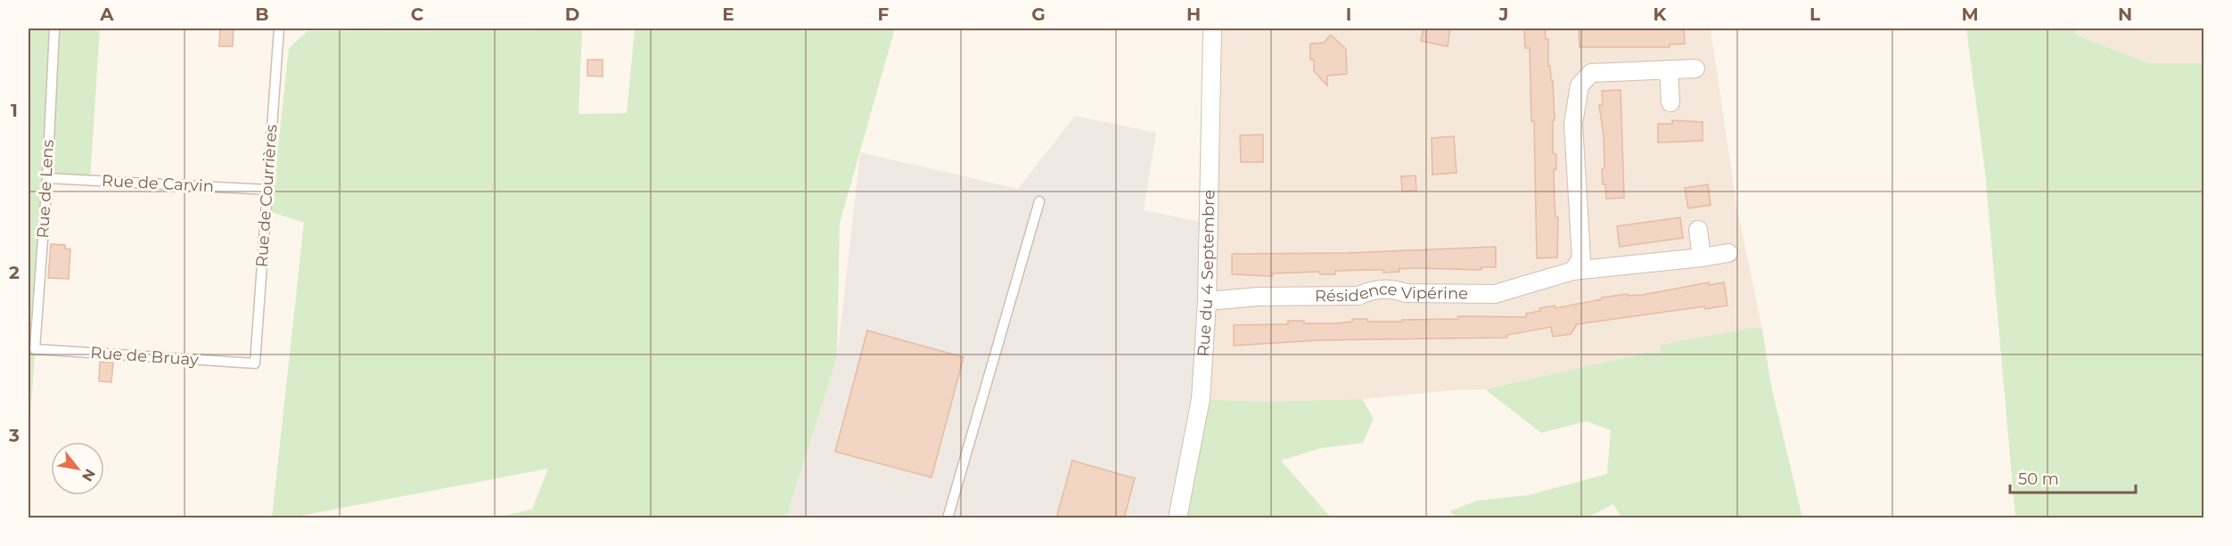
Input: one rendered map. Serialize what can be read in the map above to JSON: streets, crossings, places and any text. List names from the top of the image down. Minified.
{"streets":{"street":["Rue du 4 Septembre","Résidence Vipérine"],"lane":["Rue de Carvin","Rue de Lens","Rue de Courrières","Rue de Bruay"]},"crossings":[["Rue de Carvin","Rue de Lens"],["Rue de Carvin","Rue de Courrières"],["Rue de Lens","Rue de Bruay"],["Rue de Courrières","Rue de Bruay"],["Rue du 4 Septembre","Résidence Vipérine"]],"scale_bar":"50 m","north":"bottom right","grid":{"columns":["A","B","C","D","E","F","G","H","I","J","K","L","M","N"],"rows":["1","2","3"]}}
